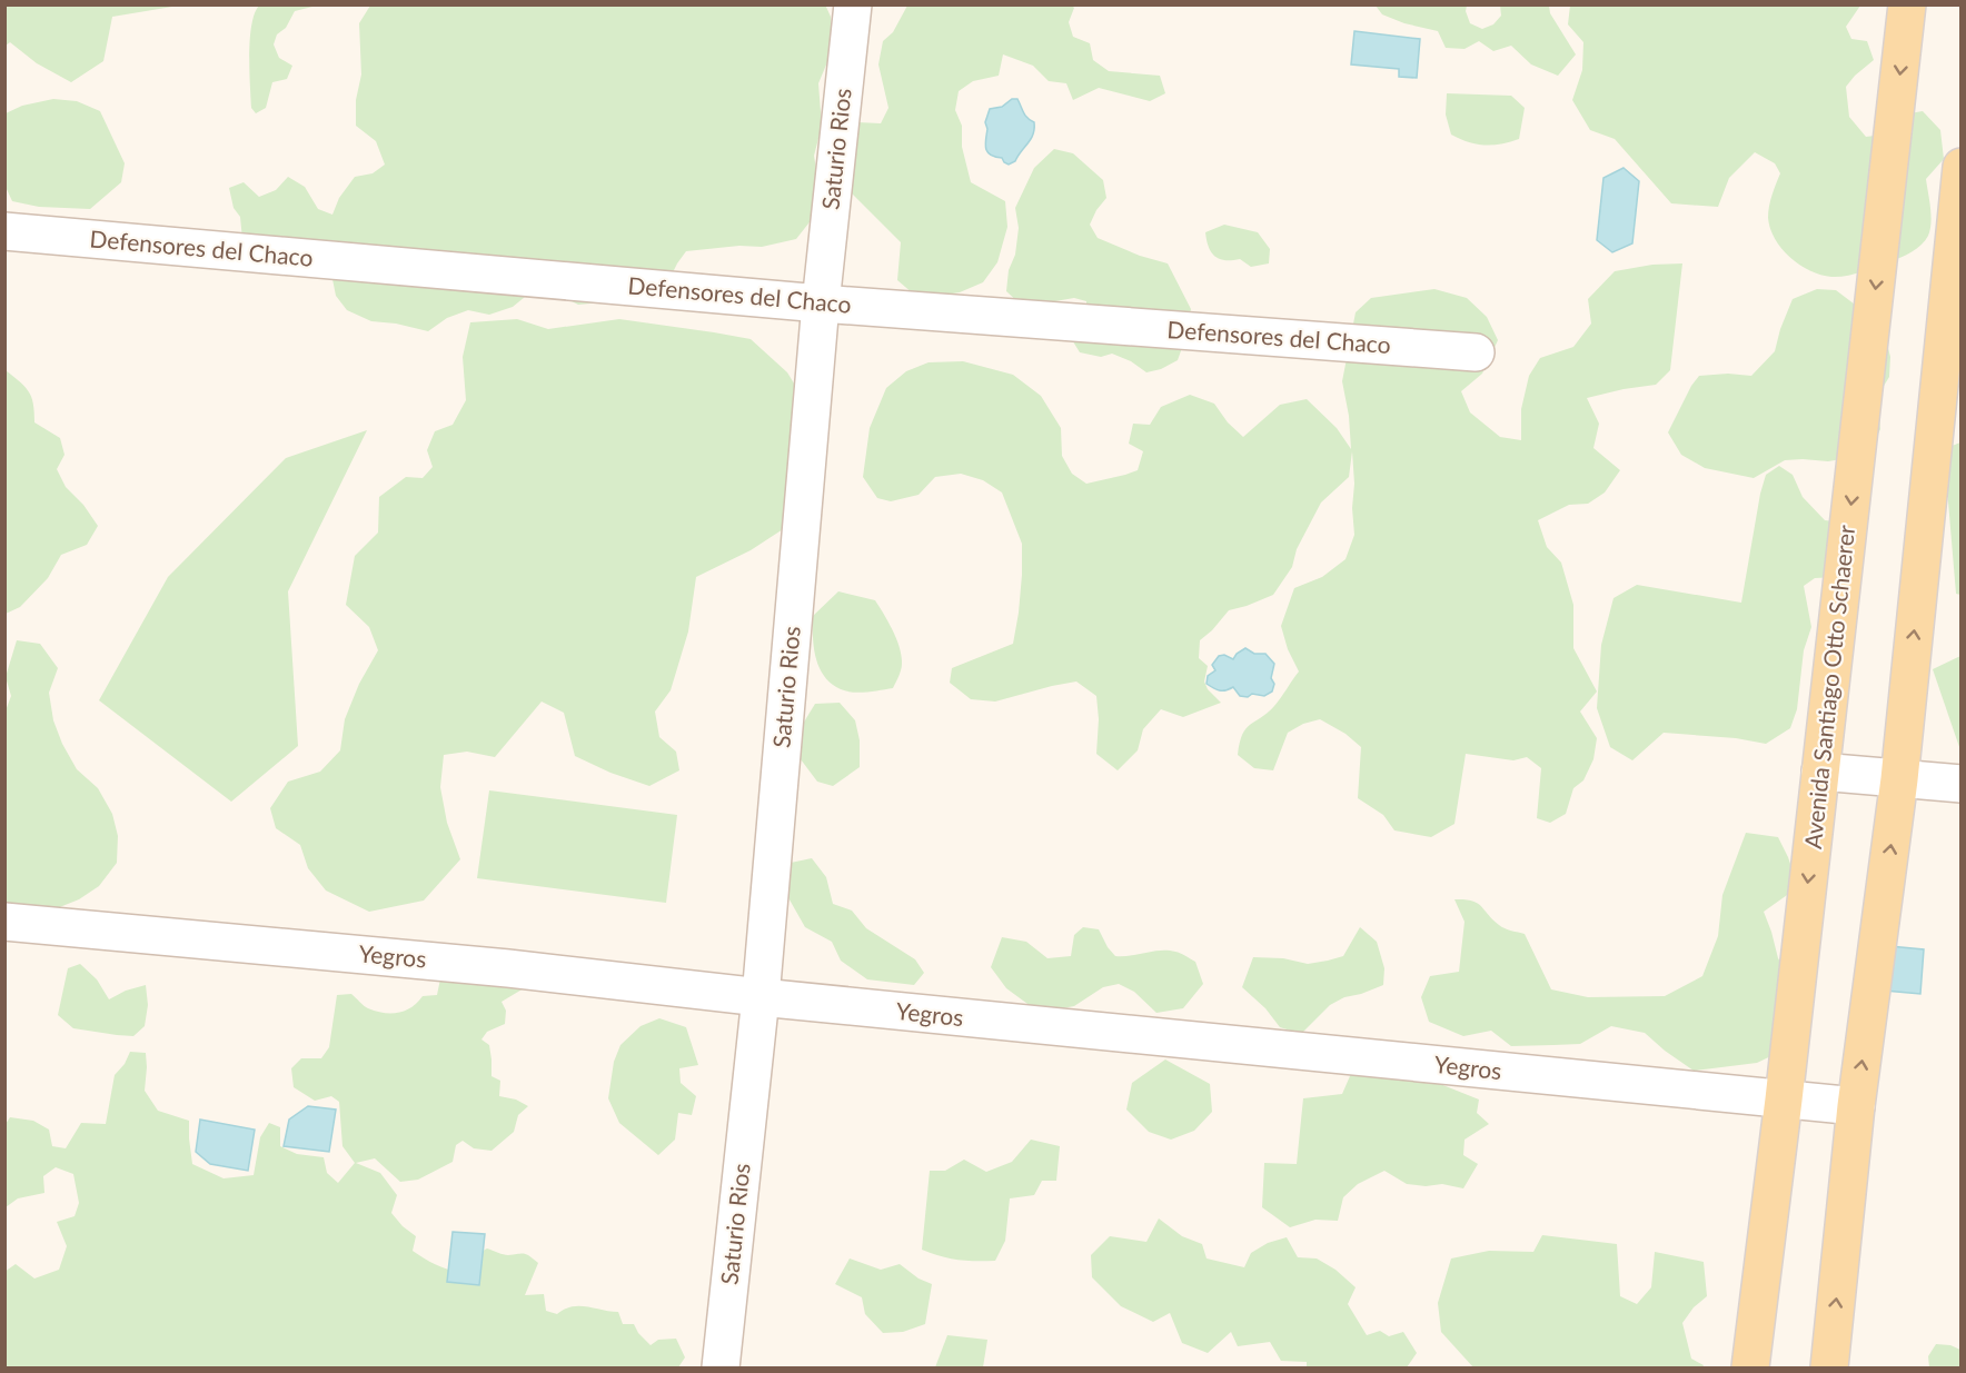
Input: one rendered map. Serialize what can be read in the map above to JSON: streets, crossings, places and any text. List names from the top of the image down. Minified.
{"streets":{"main road":["Avenida Santiago Otto Schaerer"],"street":["Saturio Rios","Defensores del Chaco","Yegros"]},"crossings":[["Saturio Rios","Defensores del Chaco"],["Saturio Rios","Yegros"],["Avenida Santiago Otto Schaerer","Yegros"]]}
